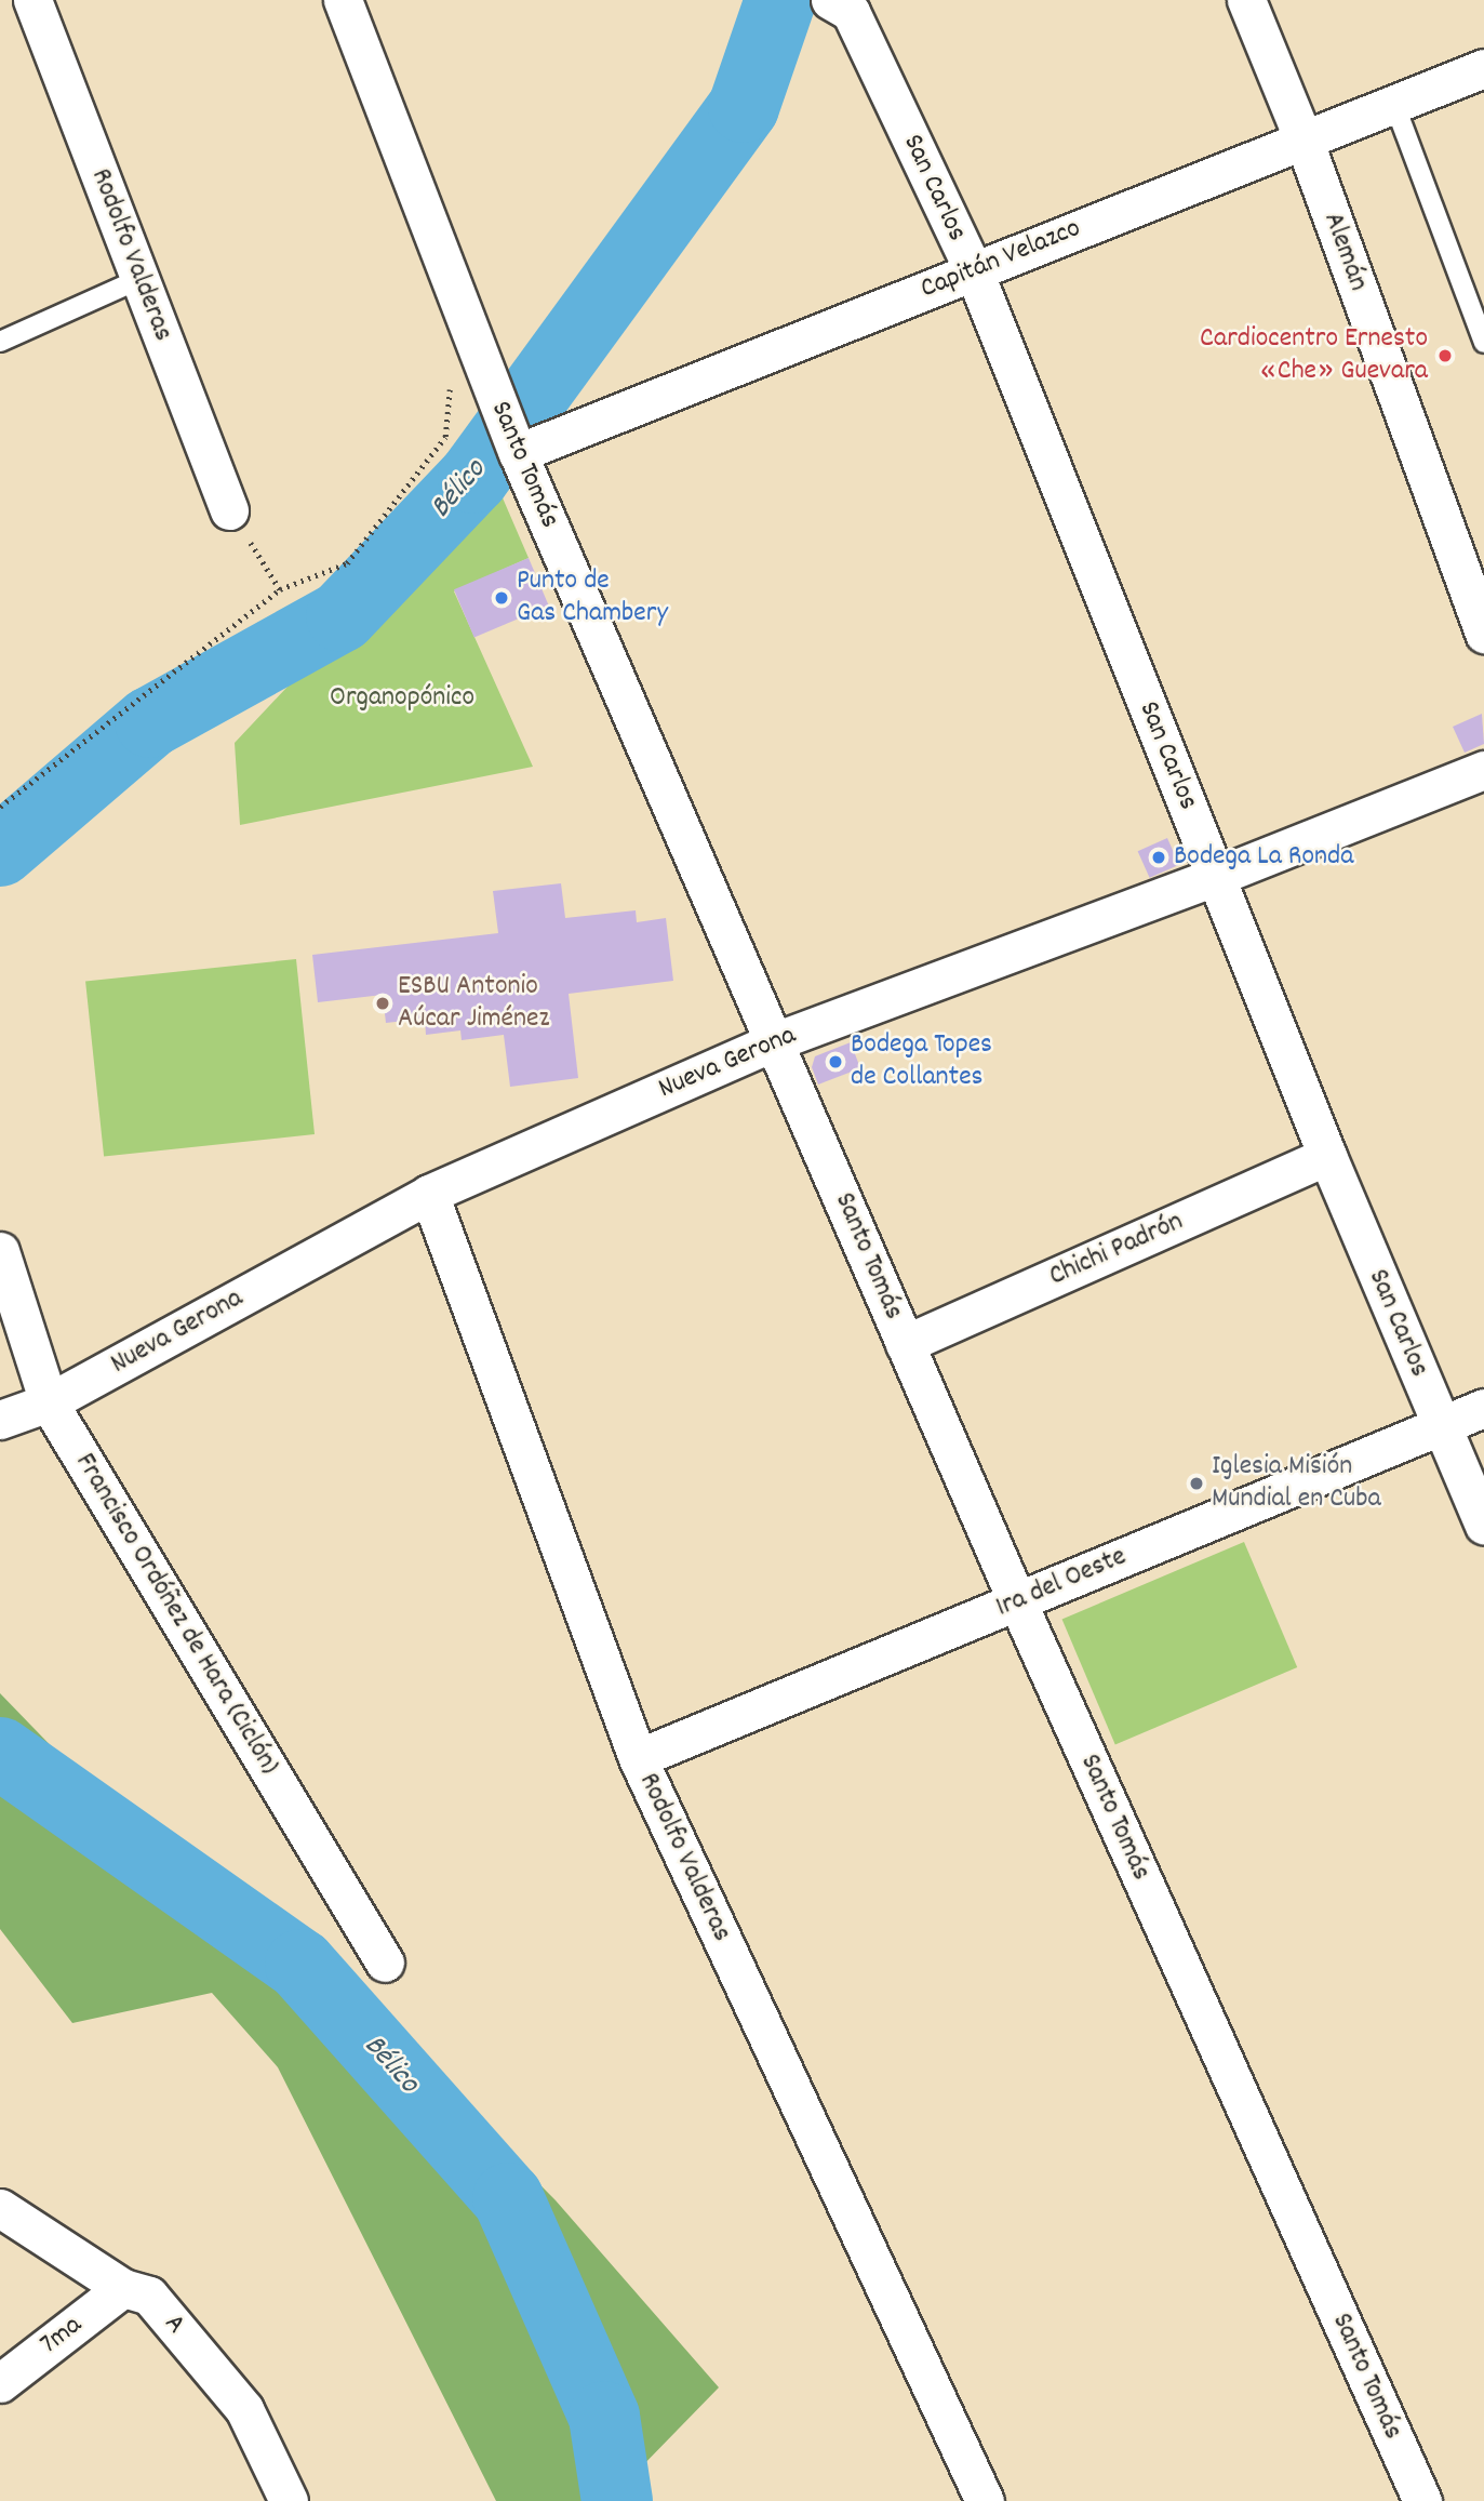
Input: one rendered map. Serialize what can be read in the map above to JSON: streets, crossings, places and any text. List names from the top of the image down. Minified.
{"streets":{"street":["San Carlos","Alemán","Rodolfo Valderas","Capitán Velazco","Santo Tomás","Nueva Gerona","Chichi Padrón","1ra del Oeste","Francisco Ordóñez de Hara (Ciclón)","A","7ma"]},"crossings":[["San Carlos","Capitán Velazco"],["San Carlos","Nueva Gerona"],["San Carlos","Chichi Padrón"],["San Carlos","1ra del Oeste"],["Alemán","Capitán Velazco"],["Rodolfo Valderas","Nueva Gerona"],["Rodolfo Valderas","1ra del Oeste"],["Capitán Velazco","Santo Tomás"],["Santo Tomás","Nueva Gerona"],["Santo Tomás","Chichi Padrón"],["Santo Tomás","1ra del Oeste"],["Nueva Gerona","Francisco Ordóñez de Hara (Ciclón)"],["A","7ma"]],"water":["Bélico"],"parks":["Organopónico"],"places":["Cardiocentro Ernesto «Che» Guevara","Punto de Gas Chambery","Bodega La Ronda","ESBU Antonio Aúcar Jiménez","Bodega Topes de Collantes","Iglesia Misión Mundial en Cuba"]}
